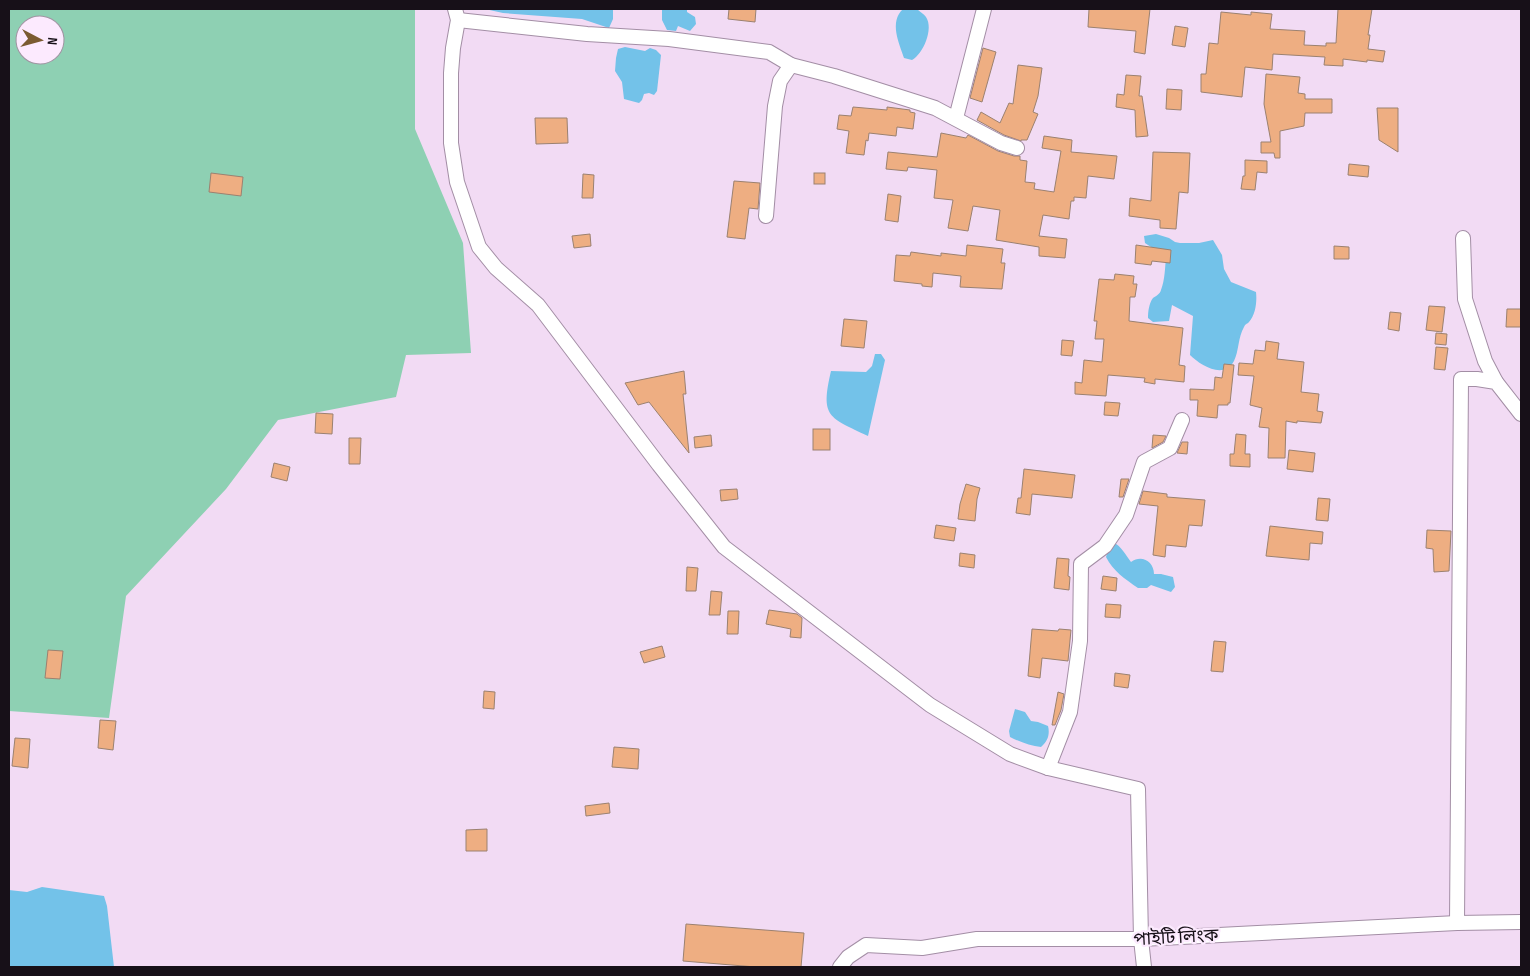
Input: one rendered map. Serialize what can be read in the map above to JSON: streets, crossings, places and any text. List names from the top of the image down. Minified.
{"streets":{"street":["পাইটি লিংক"]},"north":"right"}
